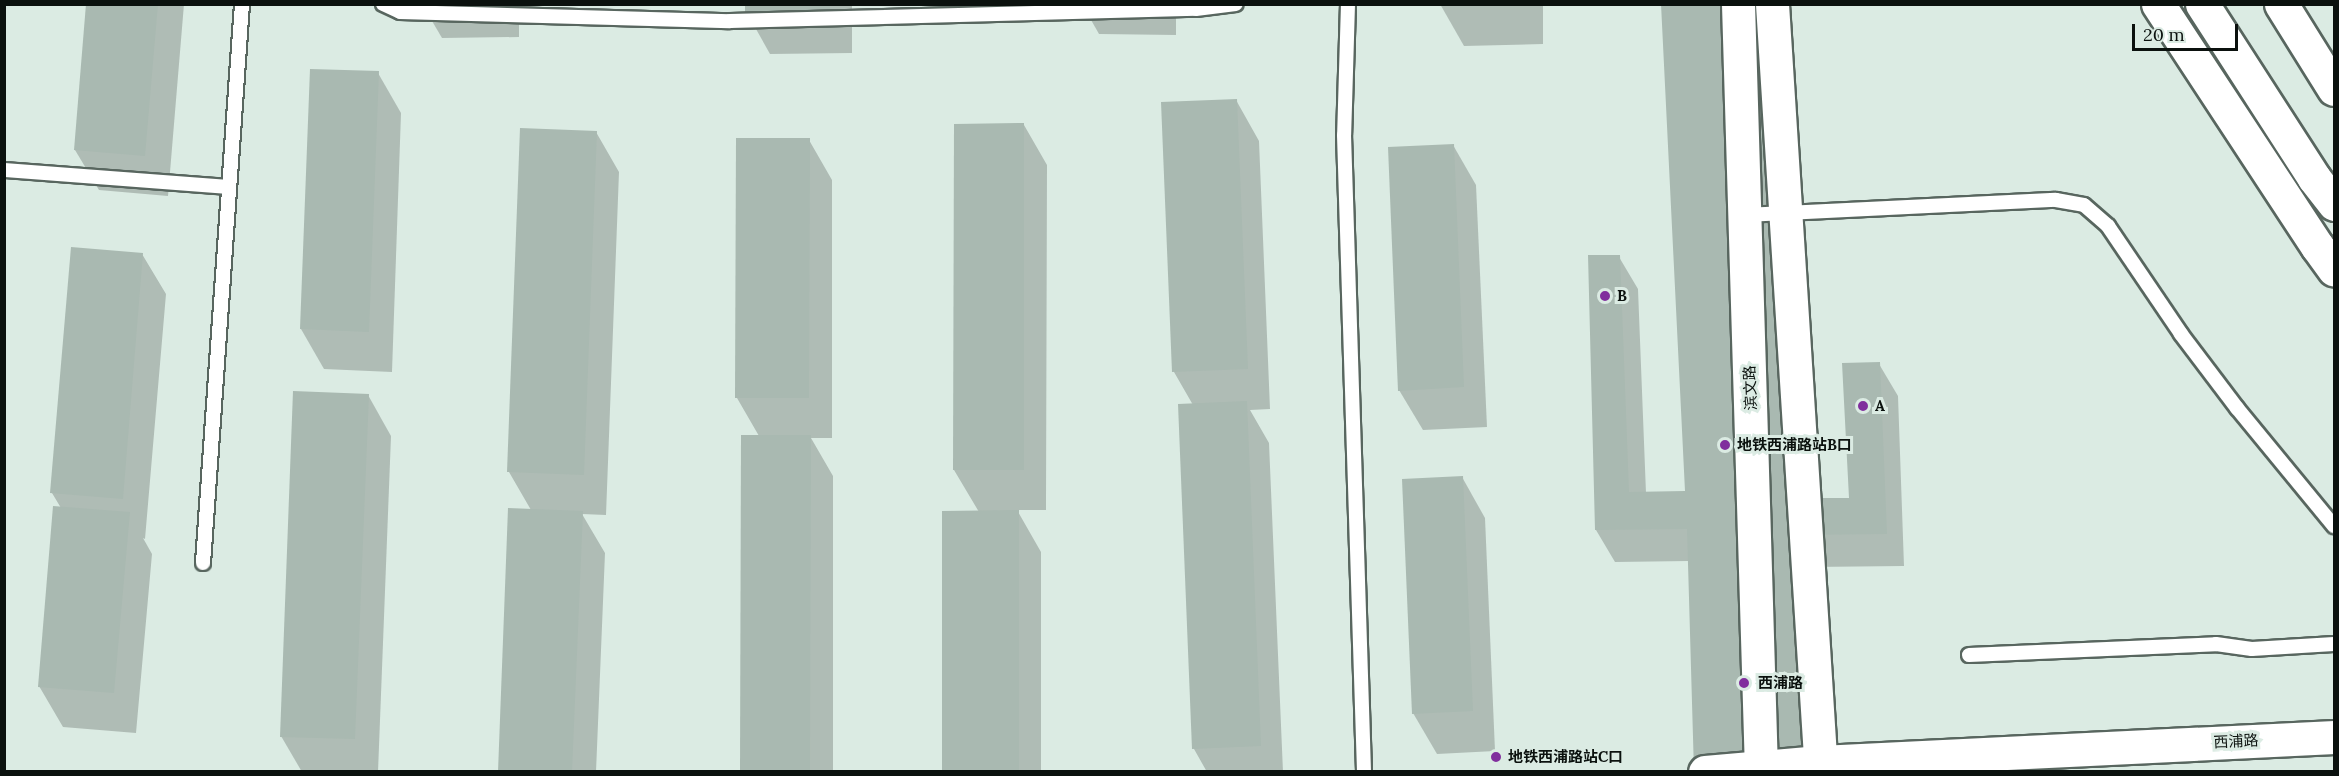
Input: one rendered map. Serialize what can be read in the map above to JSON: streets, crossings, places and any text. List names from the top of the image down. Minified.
{"streets":{"main road":["滨文路","西浦路"]},"crossings":[["滨文路","西浦路"]],"places":["B","A","地铁西浦路站B口","西浦路","地铁西浦路站C口"],"scale_bar":"20 m"}
